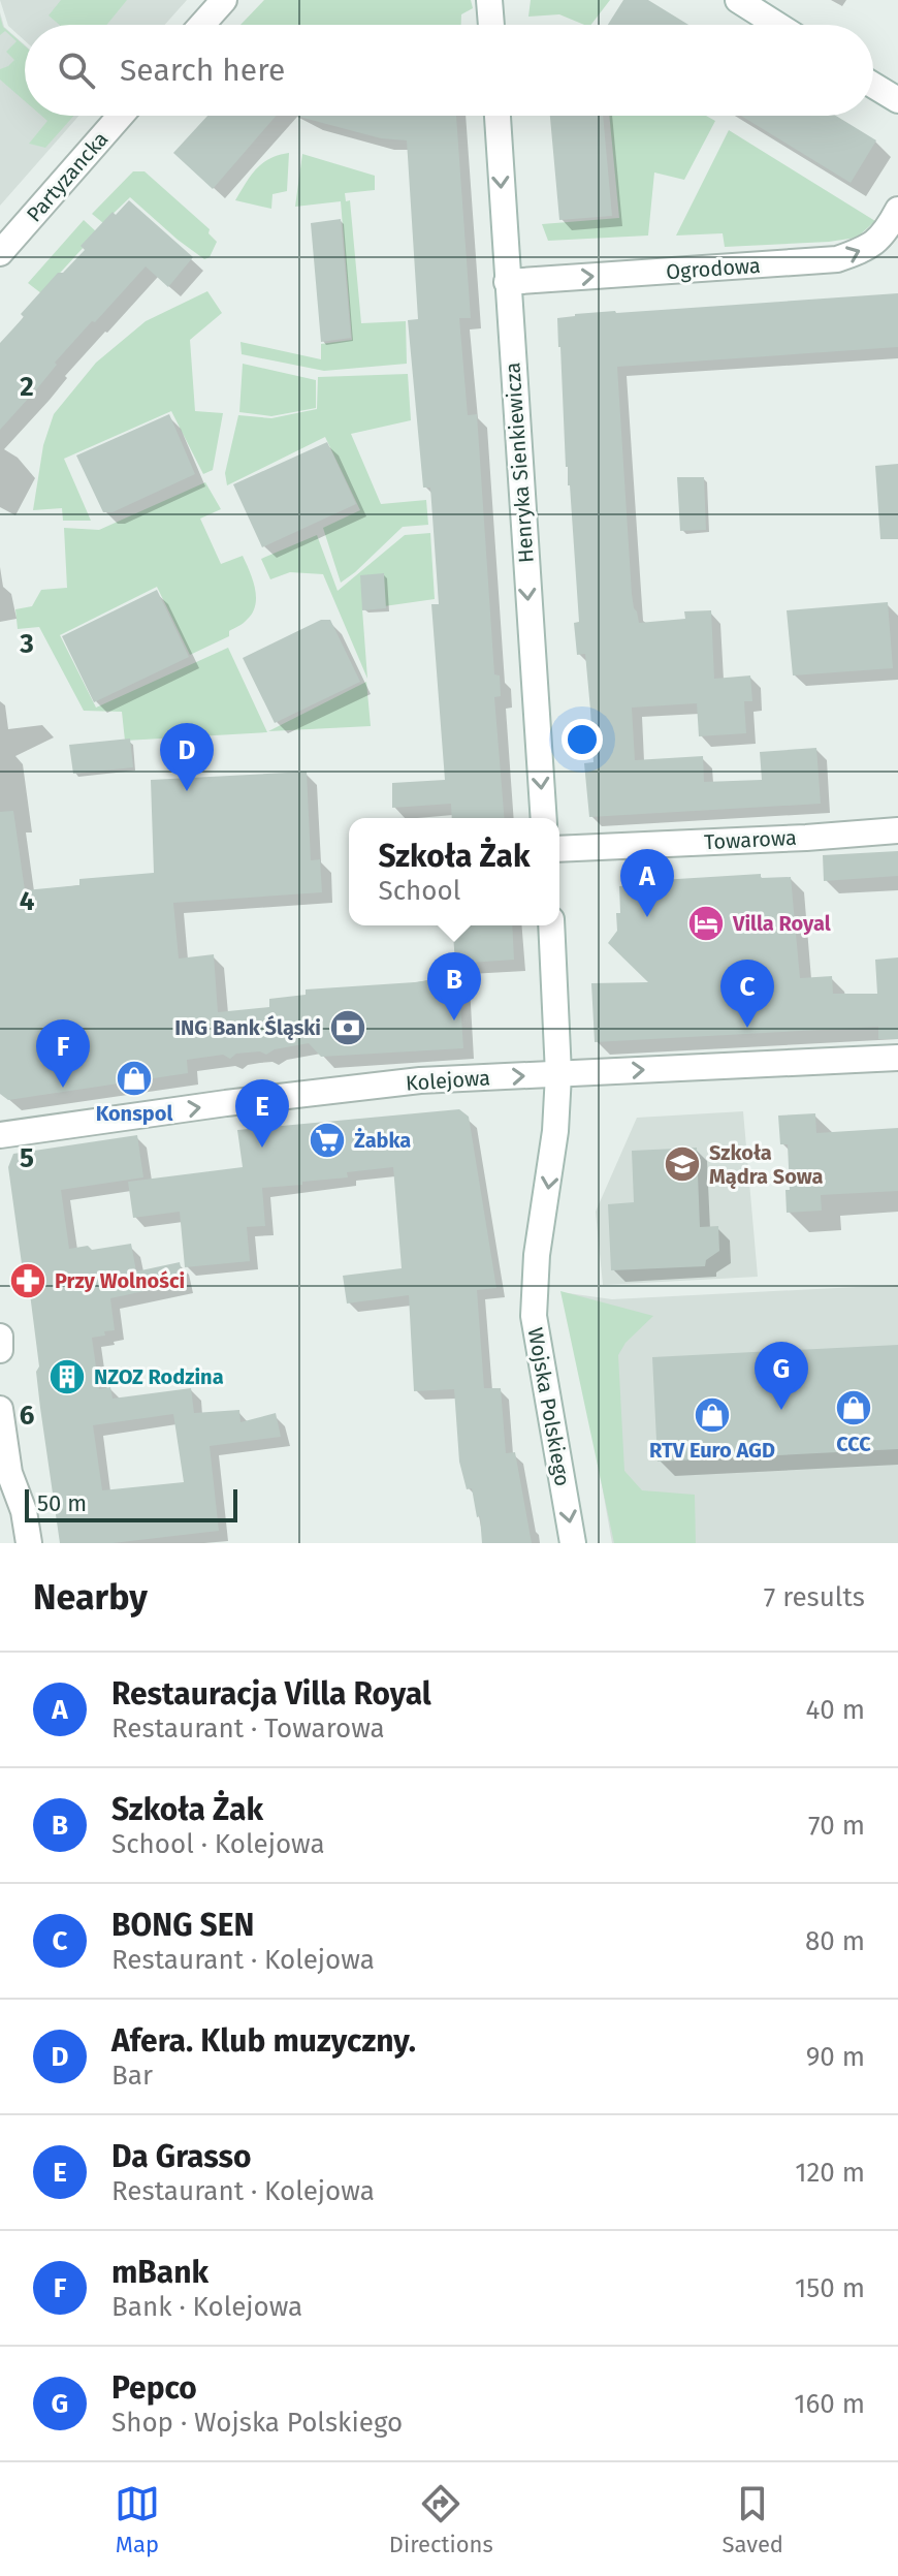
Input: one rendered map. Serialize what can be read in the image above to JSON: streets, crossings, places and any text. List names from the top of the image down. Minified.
{"streets":{"street":["Partyzancka","Ogrodowa","Henryka Sienkiewicza","Towarowa","Kolejowa","Wojska Polskiego"]},"crossings":[["Ogrodowa","Henryka Sienkiewicza"],["Kolejowa","Wojska Polskiego"]],"one_way":["Ogrodowa","Henryka Sienkiewicza","Kolejowa","Wojska Polskiego"],"places":{"hotel":["Villa Royal"],"bank":["ING Bank Śląski"],"shop":["Konspol","CCC","RTV Euro AGD"],"supermarket":["Żabka"],"school or university":["Szkoła Mądra Sowa"],"pharmacy":["Przy Wolności"],"building":["NZOZ Rodzina"]},"scale_bar":"50 m","page":{"search":"Search here","pins":["D","A","B","C","F","E","G"],"popup":["Szkoła Żak","School"],"scale":"50 m","heading":["Nearby","7 results"],"list":[{"mark":"A","name":"Restauracja Villa Royal","note":"Restaurant · Towarowa","value":"40 m"},{"mark":"B","name":"Szkoła Żak","note":"School · Kolejowa","value":"70 m"},{"mark":"C","name":"BONG SEN","note":"Restaurant · Kolejowa","value":"80 m"},{"mark":"D","name":"Afera. Klub muzyczny.","note":"Bar","value":"90 m"},{"mark":"E","name":"Da Grasso","note":"Restaurant · Kolejowa","value":"120 m"},{"mark":"F","name":"mBank","note":"Bank · Kolejowa","value":"150 m"},{"mark":"G","name":"Pepco","note":"Shop · Wojska Polskiego","value":"160 m"}],"nav":["Map","Directions","Saved"]},"grid":{"rows":["2","3","4","5","6"]}}
